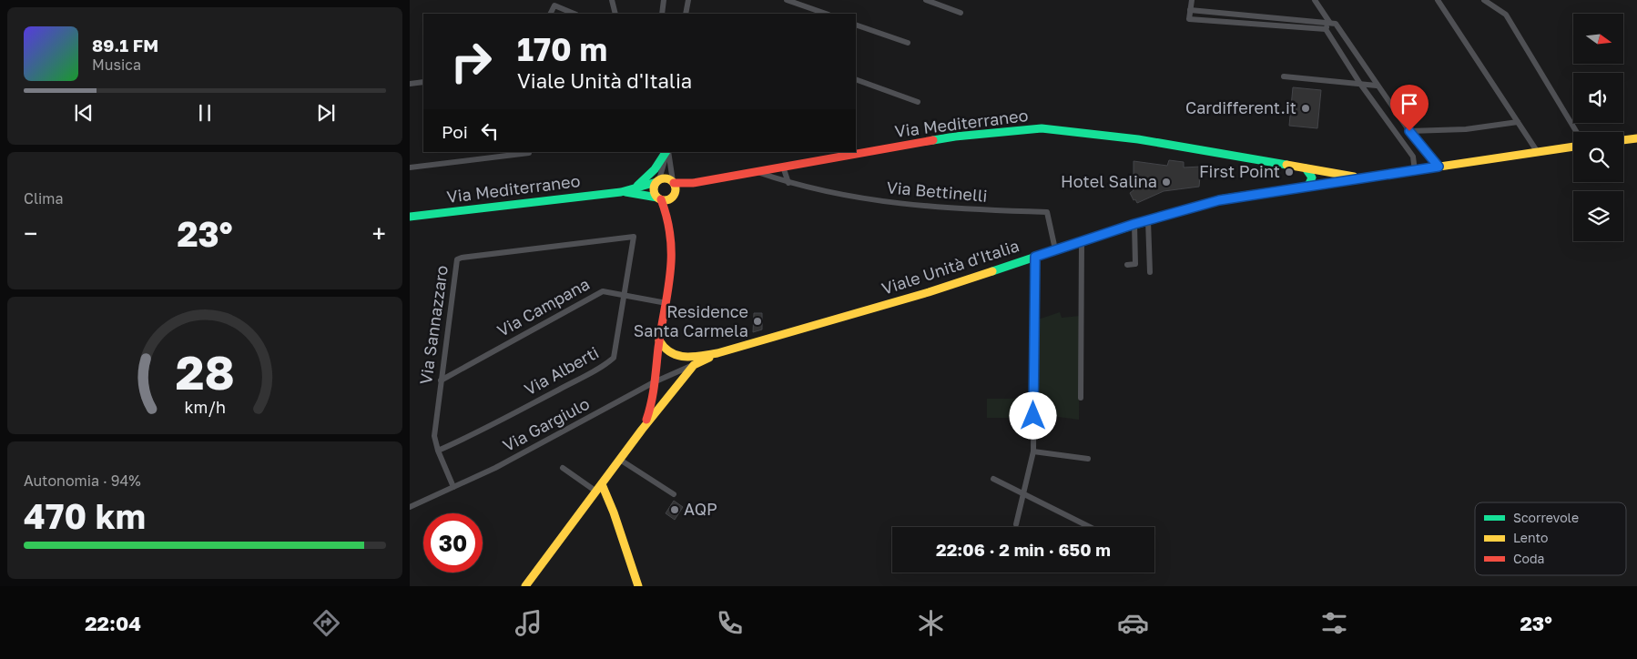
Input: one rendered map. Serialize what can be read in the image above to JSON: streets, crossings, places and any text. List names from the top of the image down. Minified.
{"streets":{"main road":["Via Mediterraneo","Viale Unità d'Italia"],"street":["Via Bettinelli","Via Campana","Via Sannazzaro","Via Alberti","Via Gargiulo"]},"crossings":[["Via Mediterraneo","Via Bettinelli"],["Via Mediterraneo","Viale Unità d'Italia"],["Via Bettinelli","Viale Unità d'Italia"],["Via Campana","Via Sannazzaro"],["Via Campana","Via Alberti"],["Via Sannazzaro","Via Alberti"],["Via Sannazzaro","Via Gargiulo"]],"places":["Cardifferent.it","First Point","Hotel Salina","Residence Santa Carmela","AQP"],"legend":["Scorrevole","Lento","Coda"],"north":"right","page":{"turn":["170 m","Viale Unità d'Italia"],"song":["89.1 FM","Musica"],"then":"Poi","tile":["Clima",["Autonomia · 94%","470 km"]],"heat":["−","23°","+"],"limit":"30","trip":"22:06 · 2 min · 650 m","tabs":["22:04","23°"],"gauge":["28","km/h"]}}
